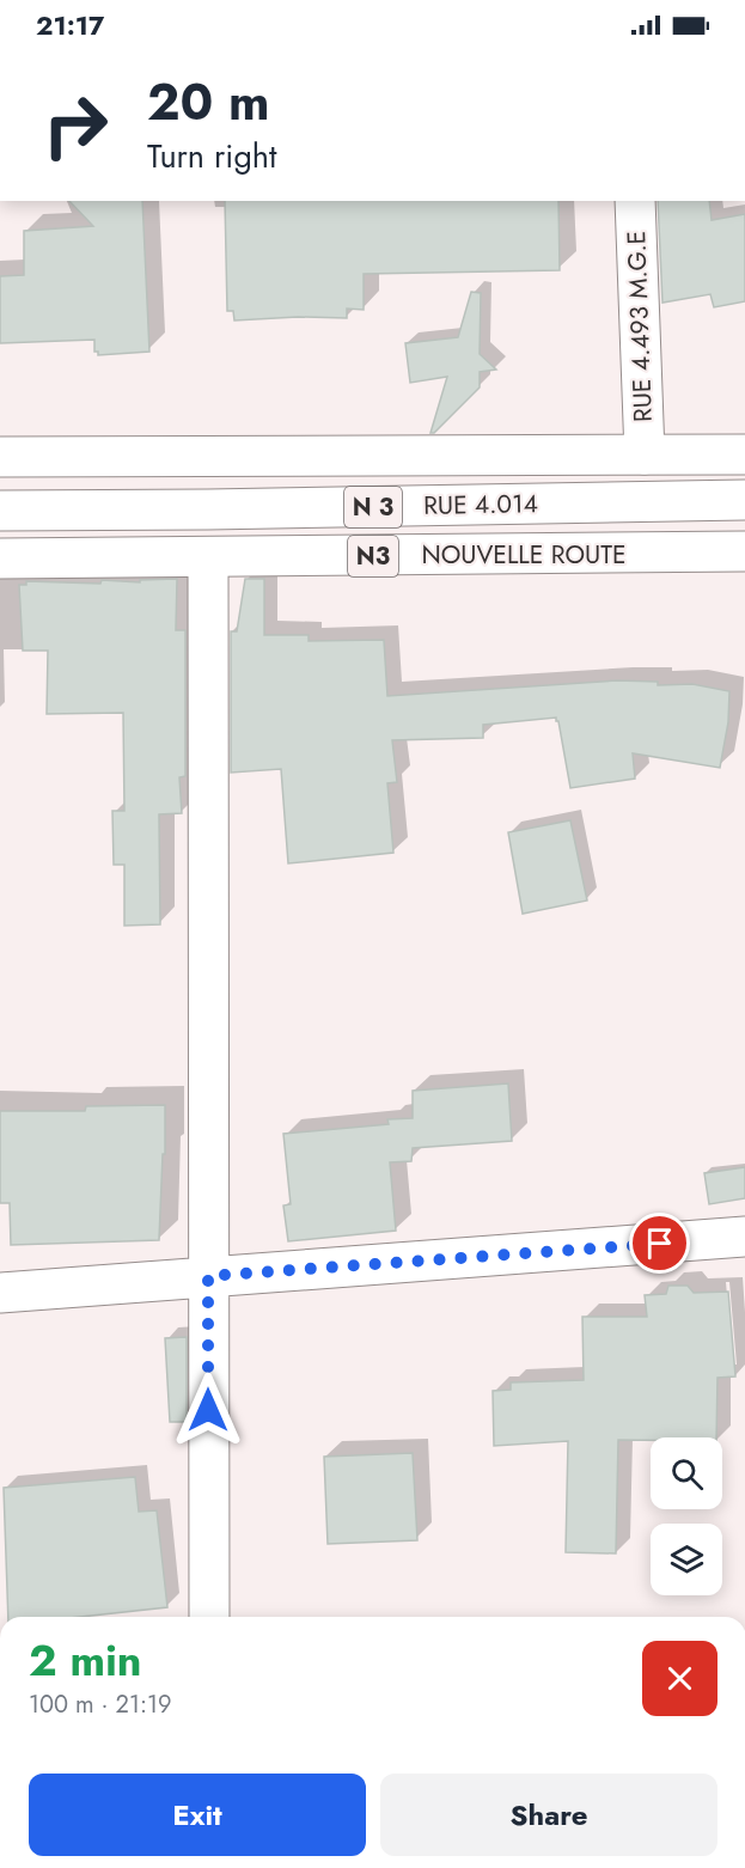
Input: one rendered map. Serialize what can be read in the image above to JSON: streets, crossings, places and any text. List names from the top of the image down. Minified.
{"streets":{"main road":["RUE 4.493 M.G.E","RUE 4.014","N 3","NOUVELLE ROUTE","N3"]},"page":{"status":"21:17","turn":["20 m","Turn right"],"heading":["2 min","100 m · 21:19"],"buttons":["Exit","Share"]}}
